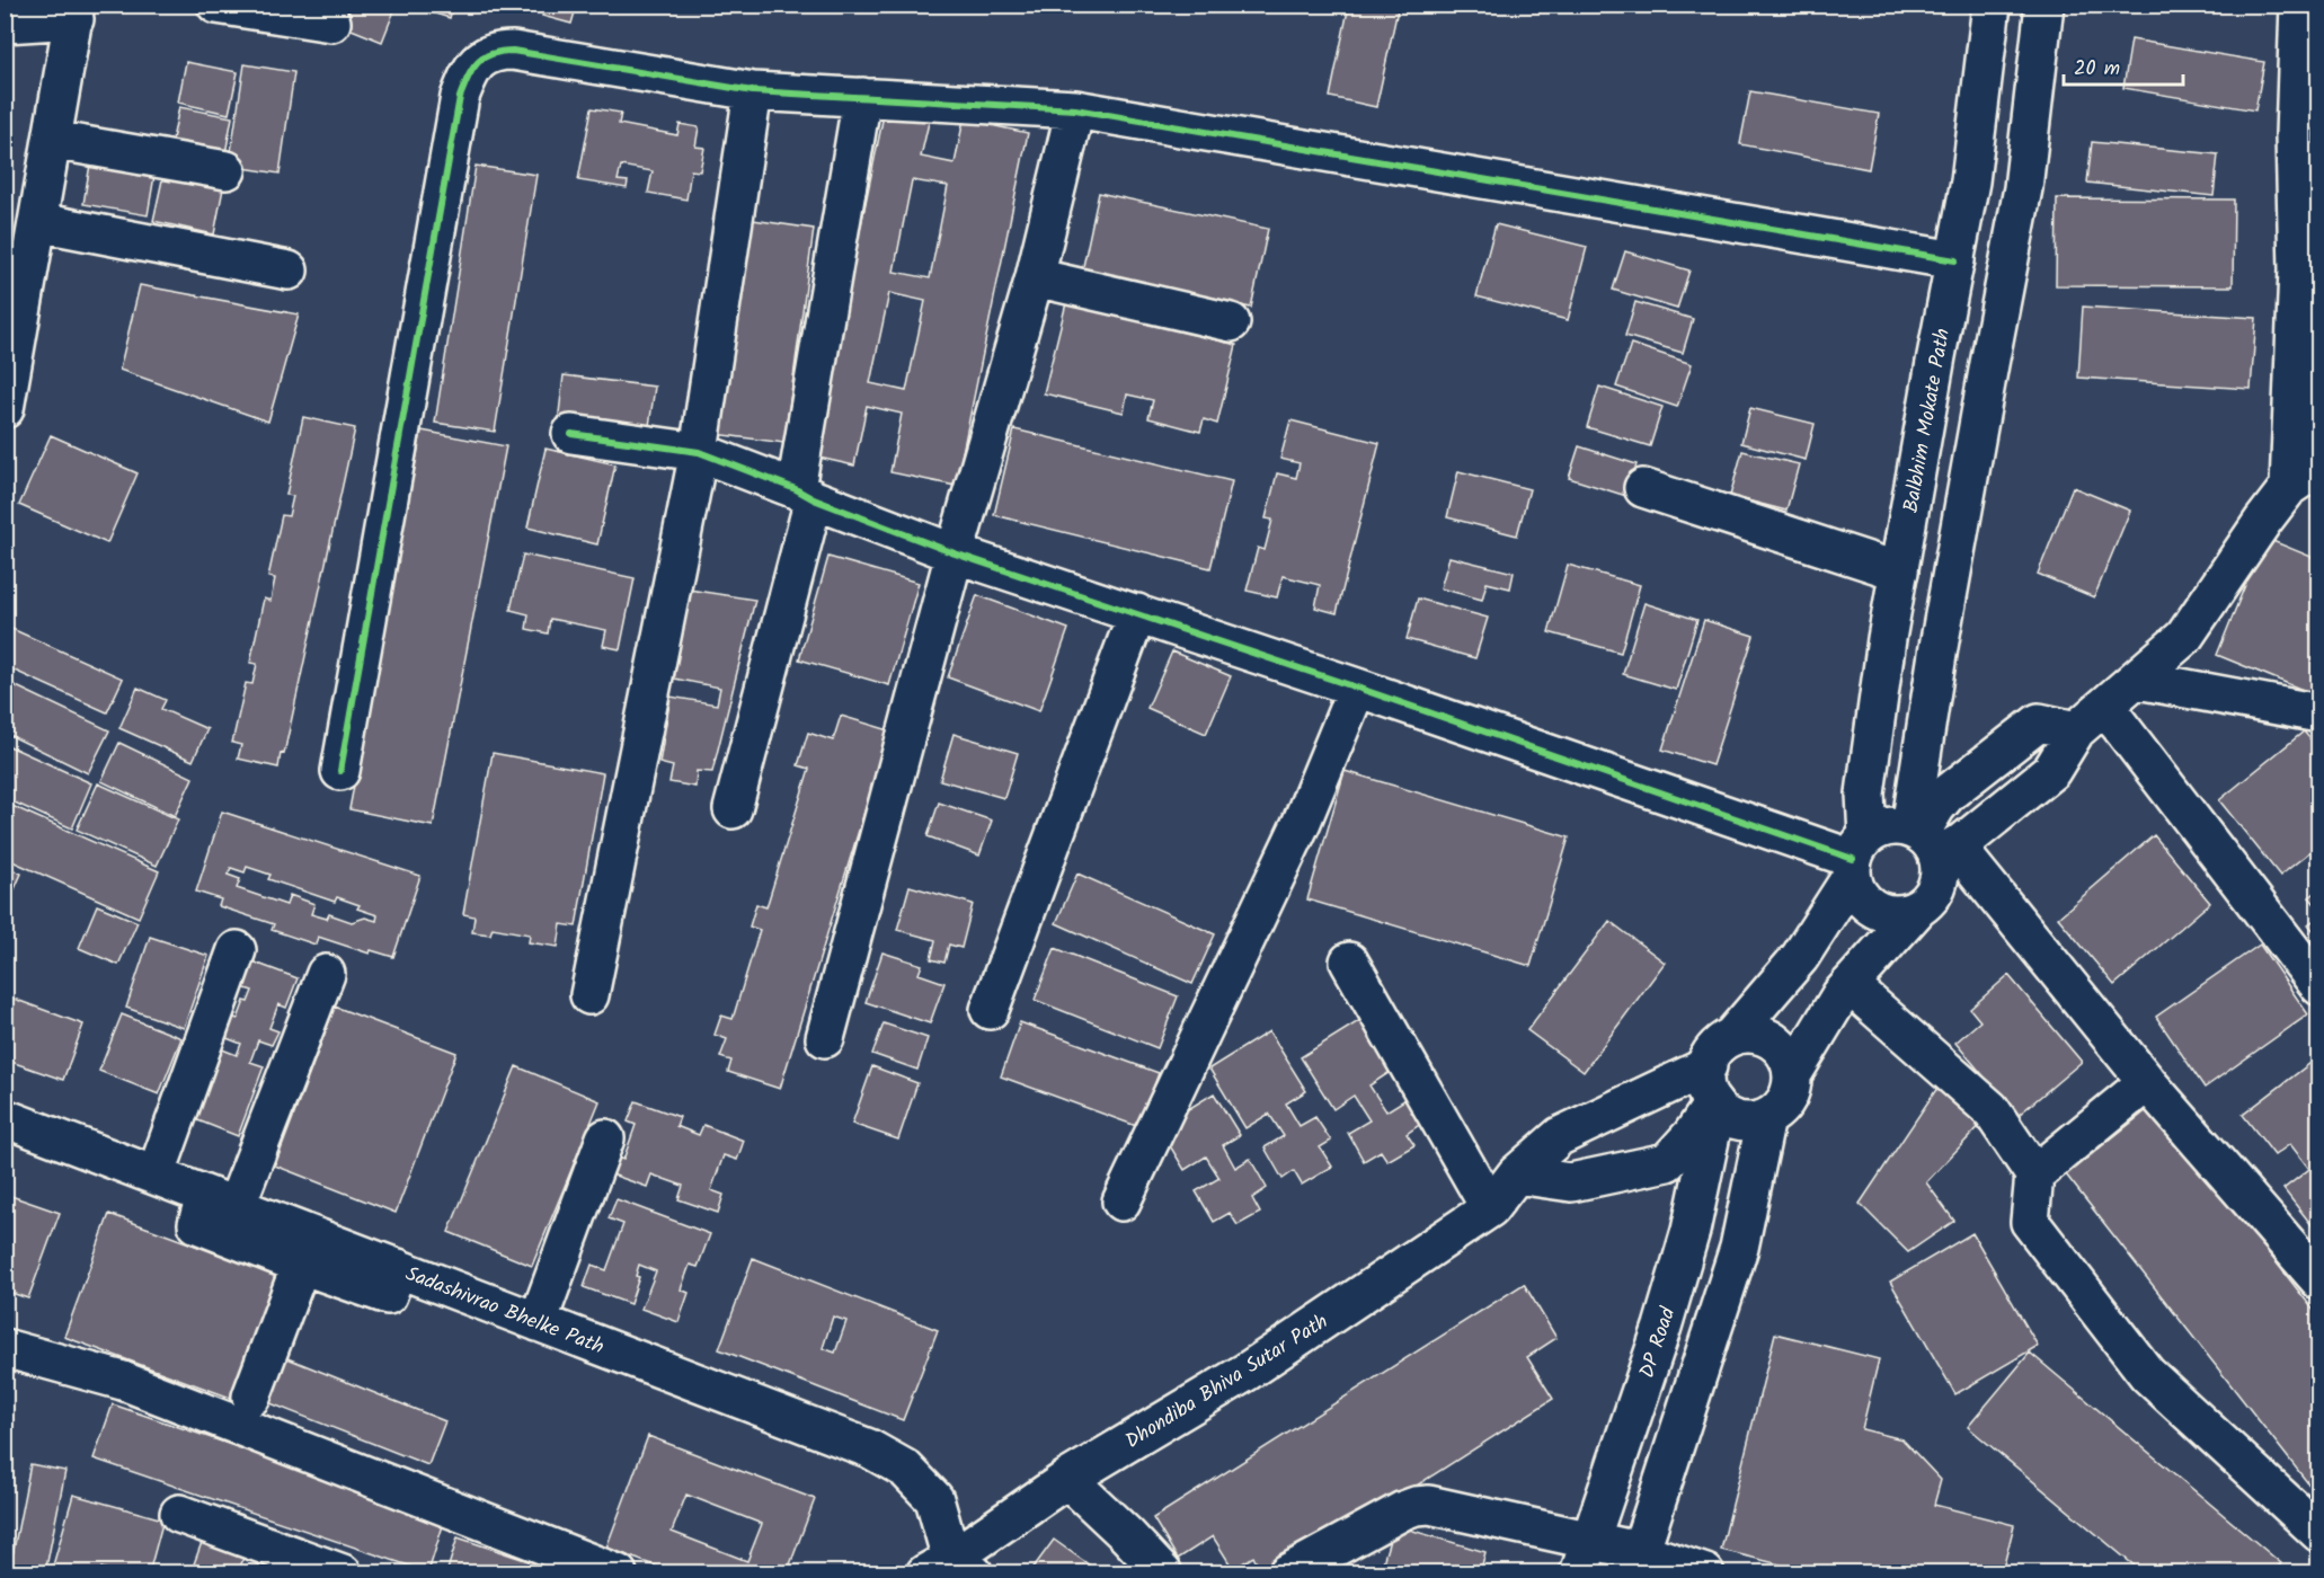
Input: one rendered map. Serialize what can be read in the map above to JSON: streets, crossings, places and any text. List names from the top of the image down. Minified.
{"streets":{"street":["Balbhim Mokate Path","Sadashivrao Bhelke Path","DP Road","Dhondiba Bhiva Sutar Path"]},"crossings":[["Sadashivrao Bhelke Path","Dhondiba Bhiva Sutar Path"],["DP Road","Dhondiba Bhiva Sutar Path"]],"scale_bar":"20 m"}
